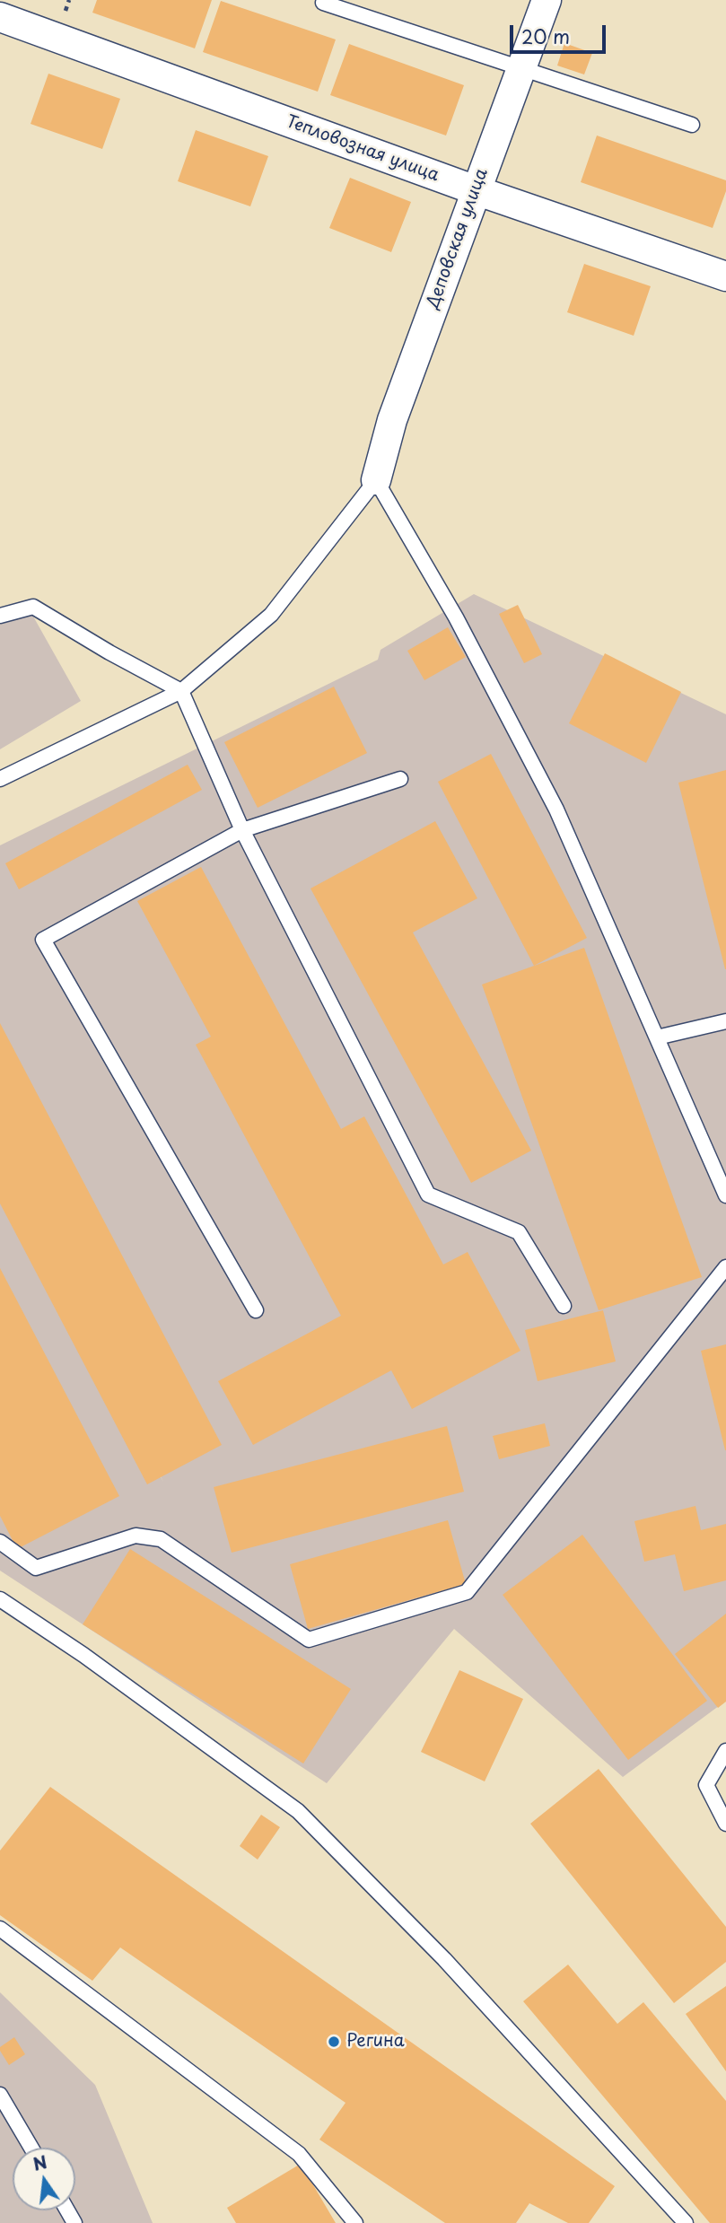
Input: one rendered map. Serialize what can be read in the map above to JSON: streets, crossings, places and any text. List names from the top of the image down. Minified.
{"streets":{"street":["Тепловозная улица","Деповская улица"]},"crossings":[["Тепловозная улица","Деповская улица"]],"places":["Регина"],"scale_bar":"20 m","north":"top"}
